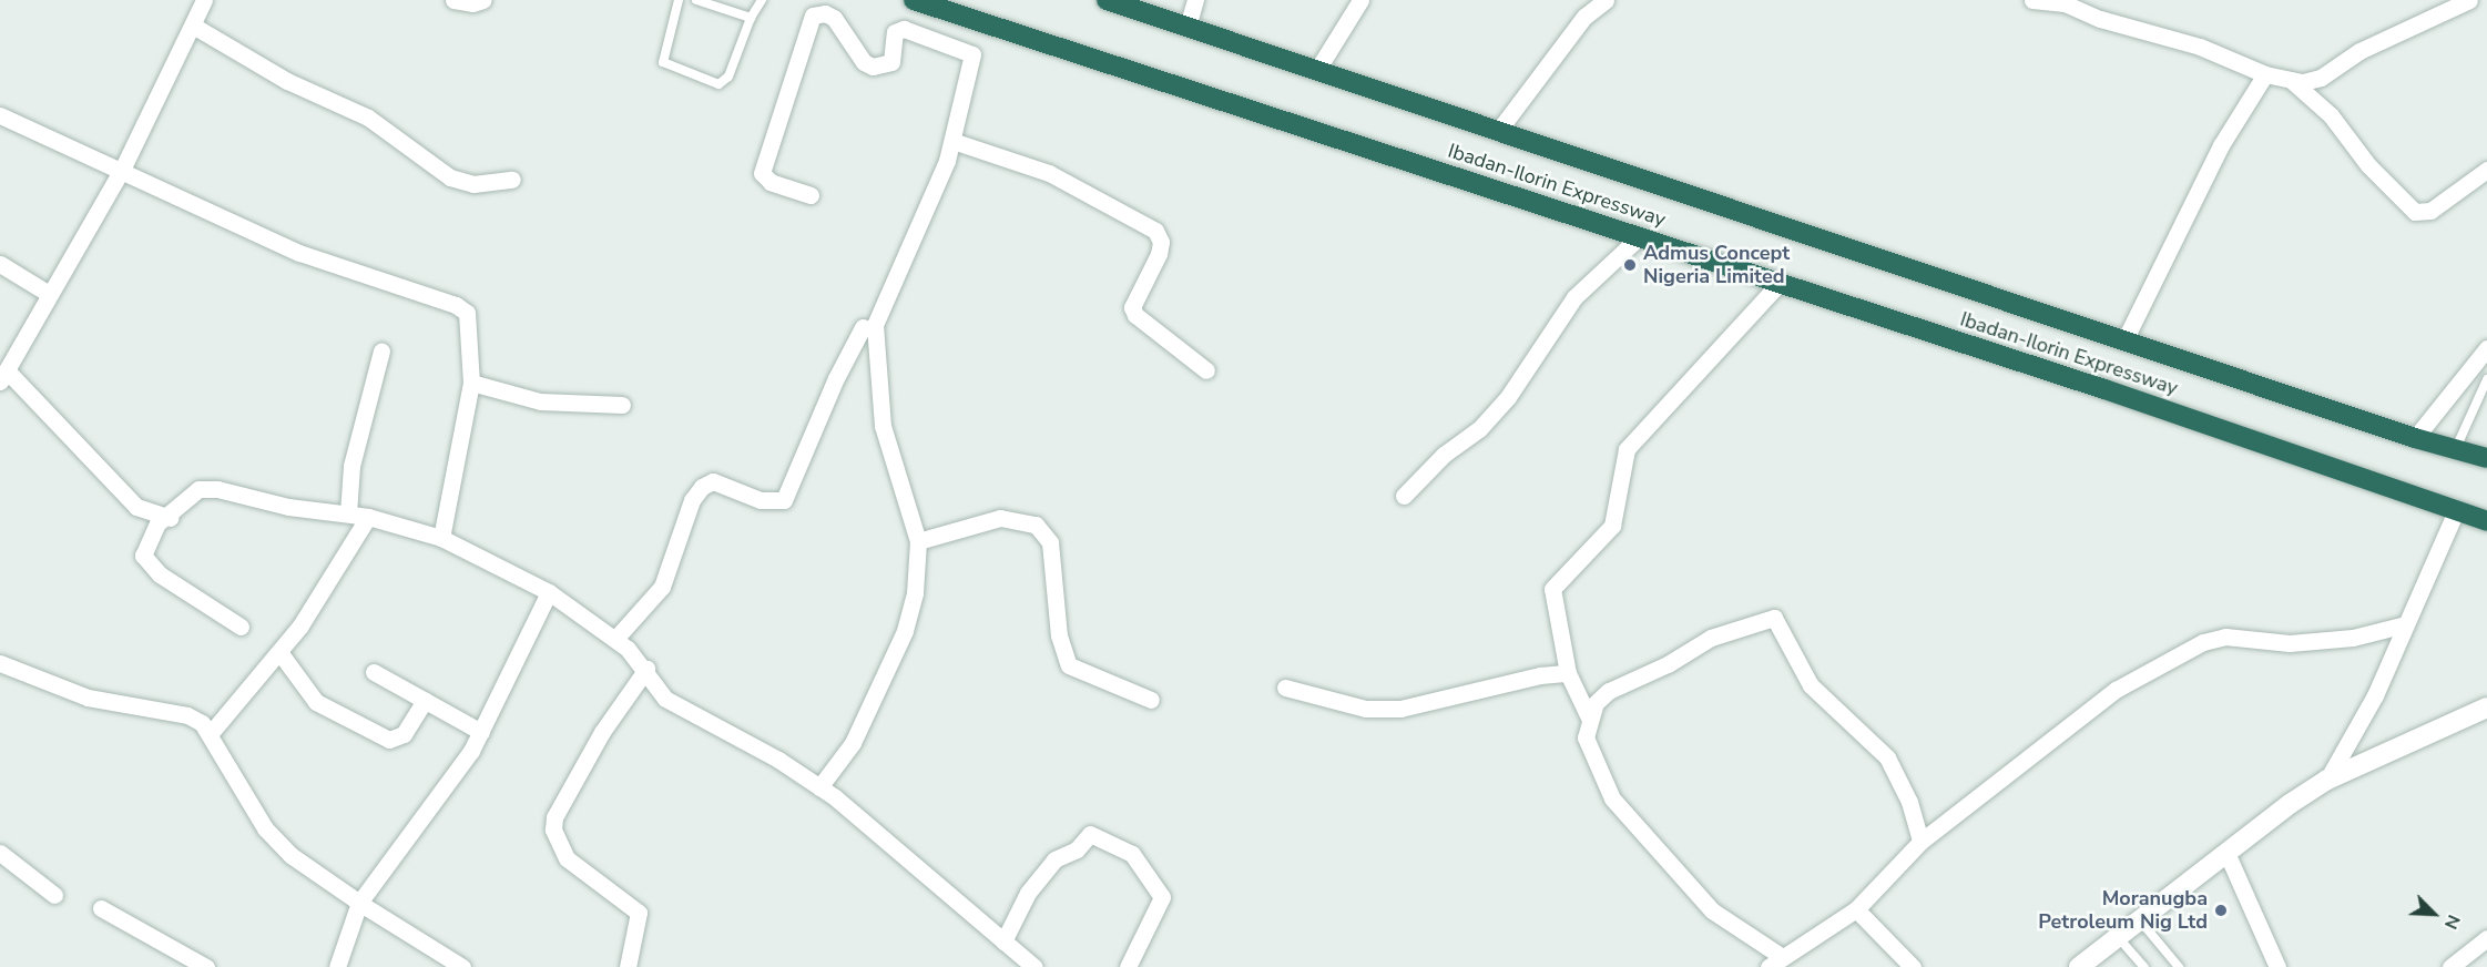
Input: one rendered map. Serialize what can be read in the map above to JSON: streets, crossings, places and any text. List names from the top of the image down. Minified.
{"streets":{"highway":["Ibadan-Ilorin Expressway"]},"places":["Admus Concept Nigeria Limited","Moranugba Petroleum Nig Ltd"],"north":"bottom right"}
